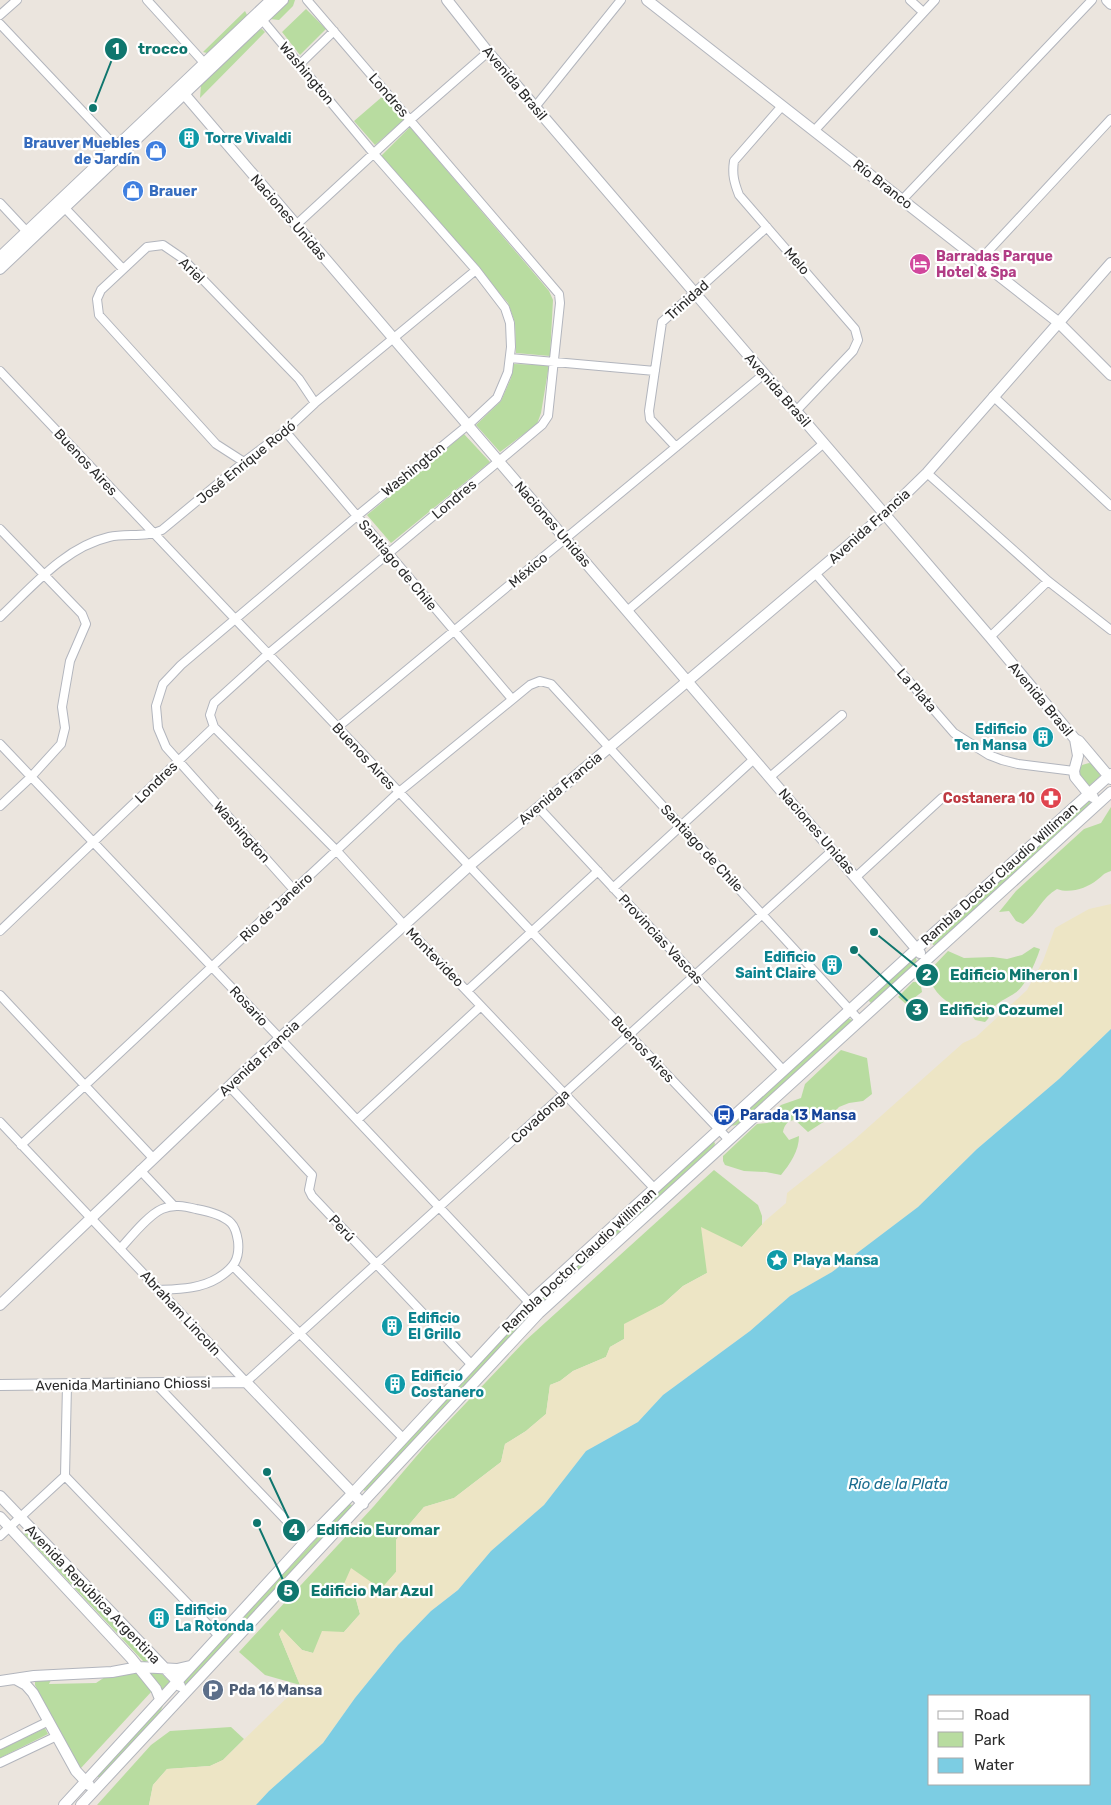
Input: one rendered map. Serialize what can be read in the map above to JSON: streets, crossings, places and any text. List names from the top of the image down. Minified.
{"streets":{"street":["Washington","Avenida Brasil","Londres","Río Branco","Naciones Unidas","Melo","Ariel","Trinidad","Buenos Aires","José Enrique Rodó","Avenida Francia","Santiago de Chile","México","La Plata","Rambla Doctor Claudio Williman","Rio de Janeiro","Provincias Vascas","Montevideo","Rosario","Covadonga","Perú","Abraham Lincoln","Avenida Martiniano Chiossi","Avenida República Argentina"]},"crossings":[["Washington","Londres"],["Washington","Naciones Unidas"],["Washington","Buenos Aires"],["Washington","José Enrique Rodó"],["Washington","Santiago de Chile"],["Washington","Rio de Janeiro"],["Avenida Brasil","Melo"],["Avenida Brasil","Trinidad"],["Avenida Brasil","Avenida Francia"],["Avenida Brasil","México"],["Avenida Brasil","Rambla Doctor Claudio Williman"],["Londres","Naciones Unidas"],["Londres","Buenos Aires"],["Londres","Santiago de Chile"],["Londres","Montevideo"],["Londres","Rosario"],["Río Branco","Melo"],["Río Branco","Avenida Francia"],["Naciones Unidas","José Enrique Rodó"],["Naciones Unidas","Avenida Francia"],["Naciones Unidas","México"],["Naciones Unidas","Rambla Doctor Claudio Williman"],["Naciones Unidas","Covadonga"],["Melo","Trinidad"],["Ariel","José Enrique Rodó"],["Trinidad","México"],["Buenos Aires","José Enrique Rodó"],["Buenos Aires","Avenida Francia"],["Buenos Aires","México"],["Buenos Aires","Rambla Doctor Claudio Williman"],["Buenos Aires","Rio de Janeiro"],["Buenos Aires","Covadonga"],["José Enrique Rodó","Santiago de Chile"],["Avenida Francia","Santiago de Chile"],["Avenida Francia","La Plata"],["Avenida Francia","Provincias Vascas"],["Avenida Francia","Montevideo"],["Avenida Francia","Rosario"],["Avenida Francia","Perú"],["Avenida Francia","Abraham Lincoln"],["Santiago de Chile","México"],["Santiago de Chile","Rambla Doctor Claudio Williman"],["Santiago de Chile","Rio de Janeiro"],["Santiago de Chile","Covadonga"],["Rambla Doctor Claudio Williman","Provincias Vascas"],["Rambla Doctor Claudio Williman","Montevideo"],["Rambla Doctor Claudio Williman","Rosario"],["Rambla Doctor Claudio Williman","Perú"],["Rambla Doctor Claudio Williman","Abraham Lincoln"],["Rambla Doctor Claudio Williman","Avenida República Argentina"],["Rio de Janeiro","Montevideo"],["Rio de Janeiro","Rosario"],["Rio de Janeiro","Abraham Lincoln"],["Provincias Vascas","Covadonga"],["Montevideo","Covadonga"],["Rosario","Covadonga"],["Covadonga","Perú"],["Covadonga","Abraham Lincoln"],["Covadonga","Avenida Martiniano Chiossi"],["Abraham Lincoln","Avenida Martiniano Chiossi"]],"water":["Río de la Plata"],"places":{"other":["trocco","Edificio Miheron I","Edificio Cozumel","Edificio Euromar","Edificio Mar Azul"],"building":["Torre Vivaldi","Edificio Ten Mansa","Edificio Saint Claire","Edificio El Grillo","Edificio Costanero","Edificio La Rotonda"],"shop":["Brauver Muebles de Jardín","Brauer"],"hotel":["Barradas Parque Hotel & Spa"],"pharmacy":["Costanera 10"],"bus stop":["Parada 13 Mansa"],"place":["Playa Mansa"],"parking":["Pda 16 Mansa"]},"legend":["Road","Park","Water"]}
